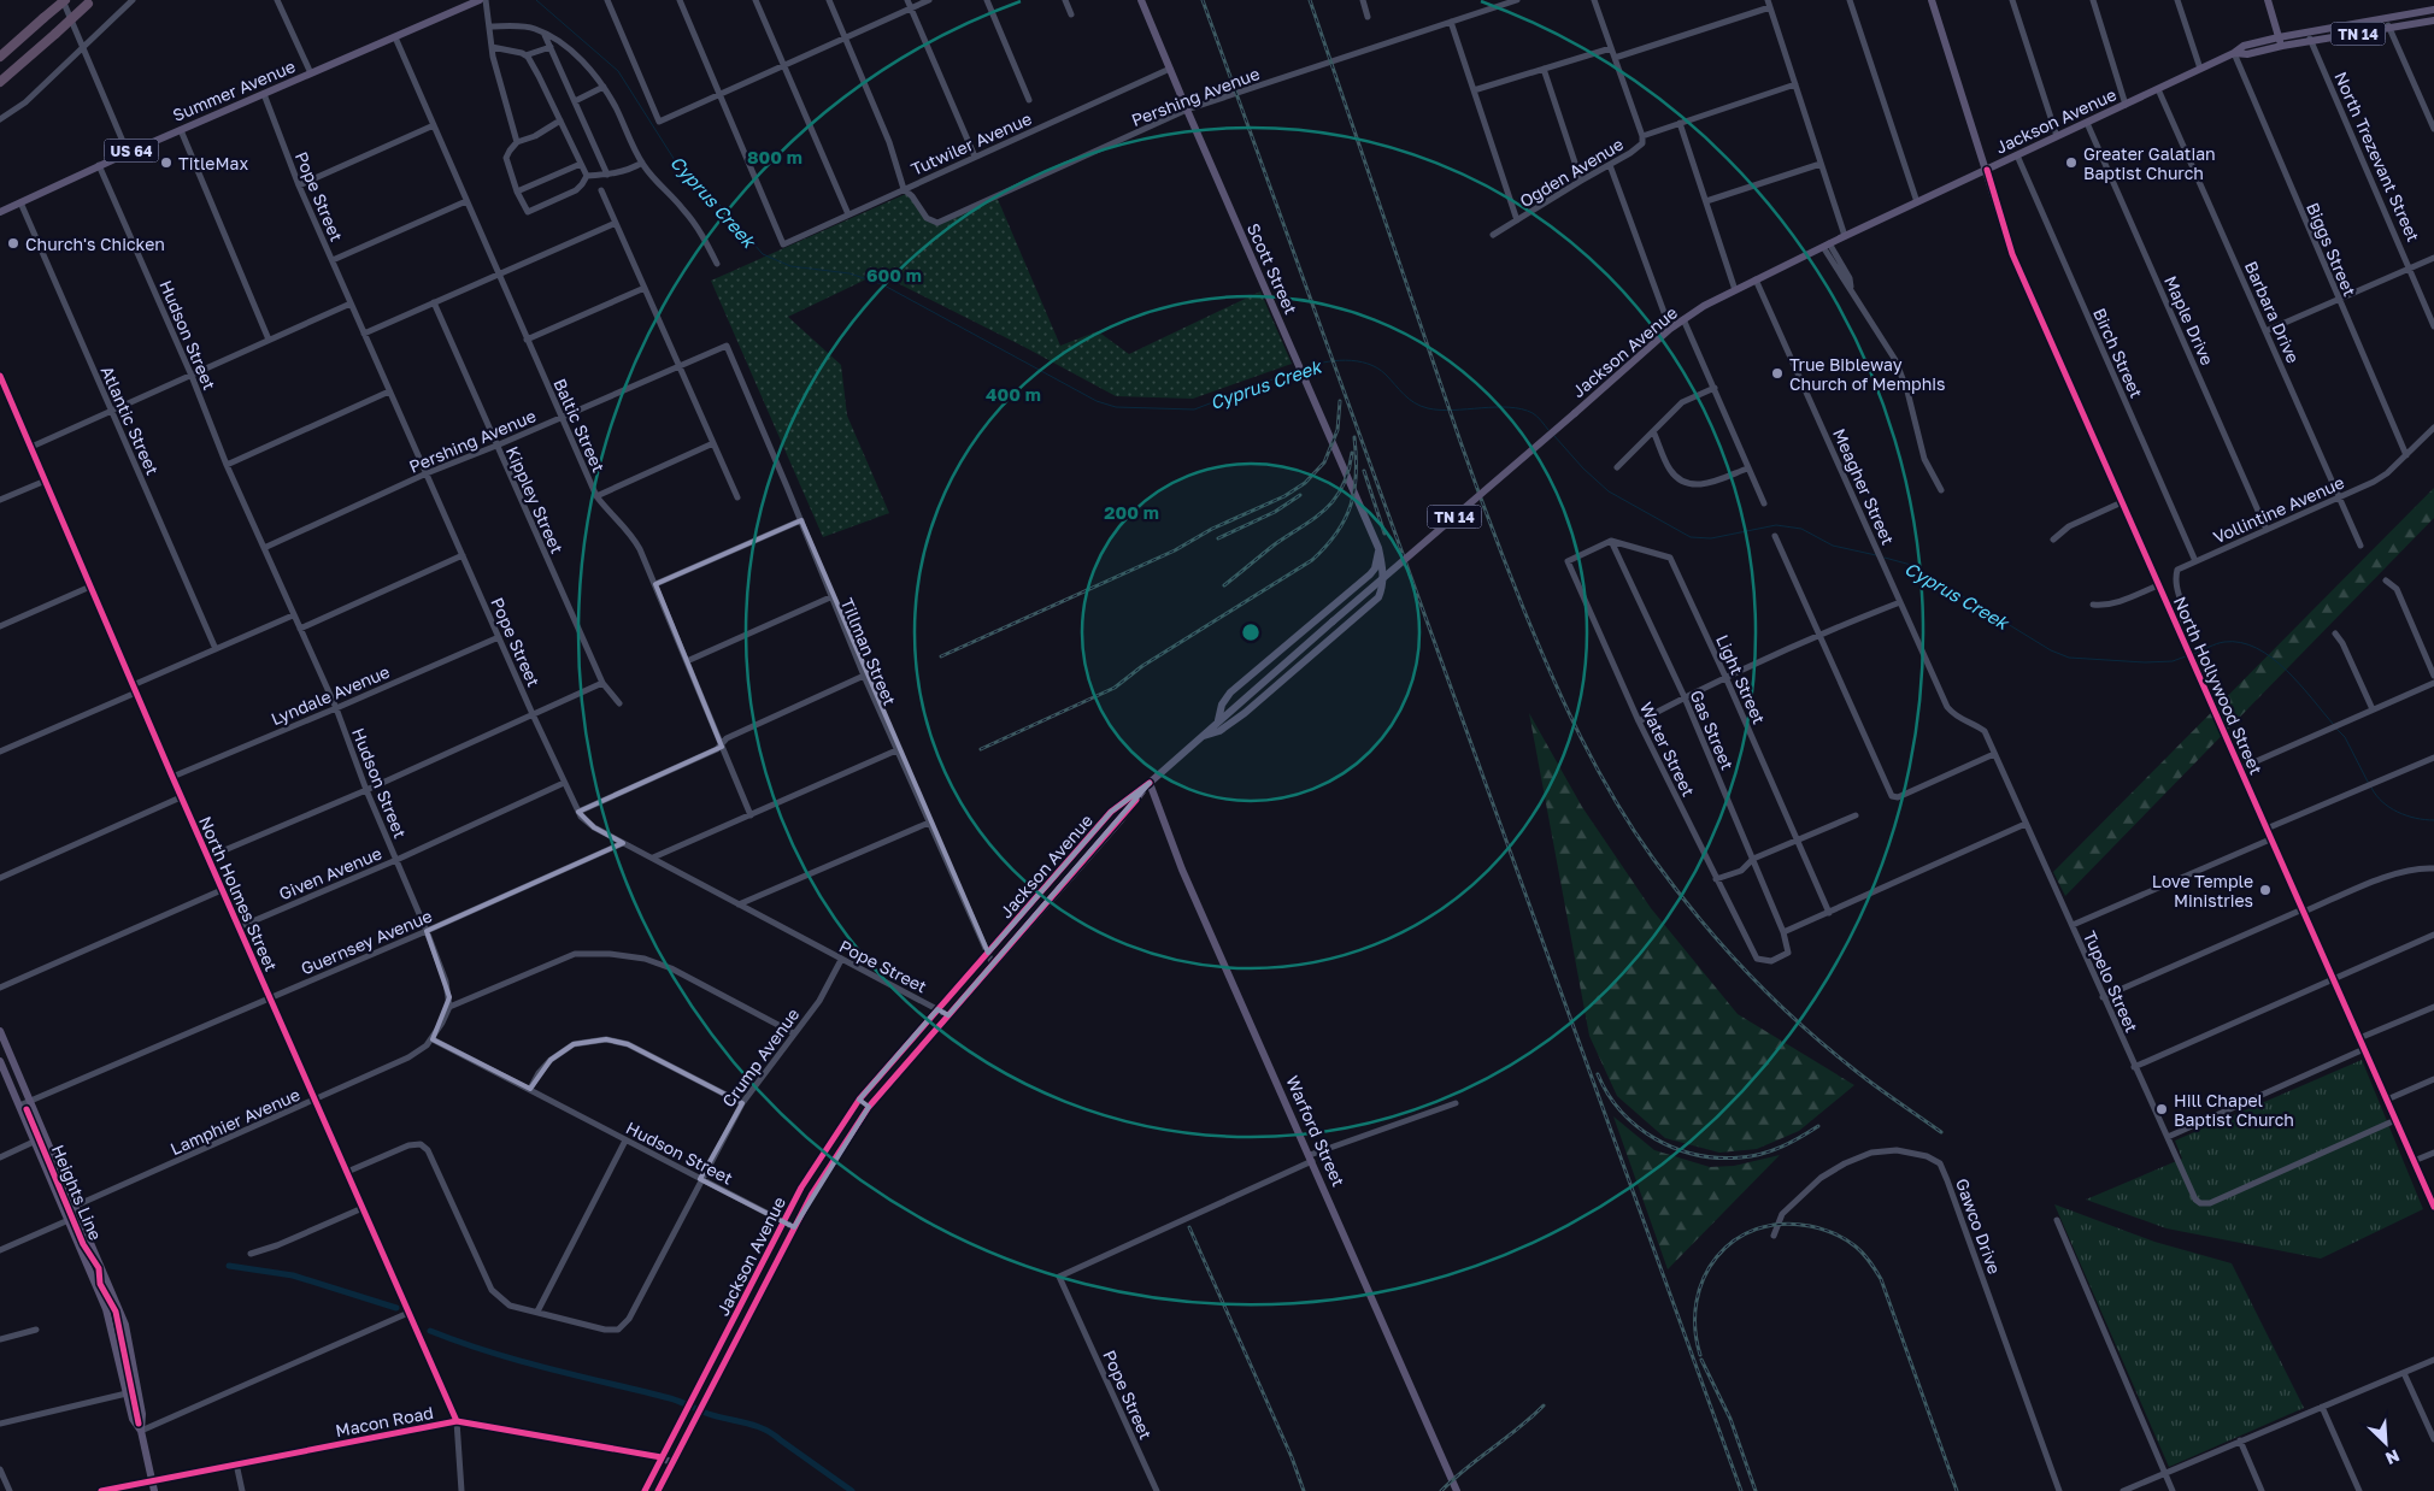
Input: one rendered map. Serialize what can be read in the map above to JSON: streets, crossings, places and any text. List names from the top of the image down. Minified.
{"streets":{"main road":["TN 14","Summer Avenue","Jackson Avenue","US 64","Scott Street","North Hollywood Street","Warford Street","Macon Road"],"street":["Pershing Avenue","Tutwiler Avenue","North Trezevant Street","Ogden Avenue","Pope Street","Biggs Street","Barbara Drive","Maple Drive","Hudson Street","Birch Street","Atlantic Street","Baltic Street","Meagher Street","Kippley Street","Vollintine Avenue","Tillman Street","Light Street","Lyndale Avenue","Gas Street","Water Street","Given Avenue","North Holmes Street","Guernsey Avenue","Tupelo Street","Crump Avenue","Lamphier Avenue","Gawco Drive"],"cycle path":["Heights Line"]},"crossings":[["Summer Avenue","Pope Street"],["Summer Avenue","Hudson Street"],["Summer Avenue","Atlantic Street"],["Summer Avenue","Baltic Street"],["Pershing Avenue","Tutwiler Avenue"],["Pershing Avenue","Pope Street"],["Pershing Avenue","Scott Street"],["Pershing Avenue","Hudson Street"],["Pershing Avenue","Baltic Street"],["Pershing Avenue","Kippley Street"],["Pershing Avenue","Tillman Street"],["Jackson Avenue","North Trezevant Street"],["Jackson Avenue","Pope Street"],["Jackson Avenue","Biggs Street"],["Jackson Avenue","Scott Street"],["Jackson Avenue","Barbara Drive"],["Jackson Avenue","Maple Drive"],["Jackson Avenue","Hudson Street"],["Jackson Avenue","Birch Street"],["Jackson Avenue","Meagher Street"],["Jackson Avenue","Tillman Street"],["Jackson Avenue","North Hollywood Street"],["Jackson Avenue","Warford Street"],["Jackson Avenue","Macon Road"],["Tutwiler Avenue","Scott Street"],["Pope Street","Lyndale Avenue"],["Pope Street","Given Avenue"],["Pope Street","Guernsey Avenue"],["Pope Street","Crump Avenue"],["Pope Street","Warford Street"],["Biggs Street","Vollintine Avenue"],["Barbara Drive","Vollintine Avenue"],["Maple Drive","Vollintine Avenue"],["Hudson Street","Lyndale Avenue"],["Hudson Street","Given Avenue"],["Hudson Street","Guernsey Avenue"],["Hudson Street","Crump Avenue"],["Hudson Street","Lamphier Avenue"],["Birch Street","Vollintine Avenue"],["Meagher Street","Tupelo Street"],["Vollintine Avenue","North Hollywood Street"],["Light Street","Gas Street"],["Light Street","Water Street"],["North Hollywood Street","Tupelo Street"],["Lyndale Avenue","North Holmes Street"],["Gas Street","Water Street"],["Given Avenue","North Holmes Street"],["North Holmes Street","Guernsey Avenue"],["North Holmes Street","Lamphier Avenue"],["North Holmes Street","Macon Road"]],"water":["Cyprus Creek"],"places":["TitleMax","Greater Galatian Baptist Church","Church's Chicken","True Bibleway Church of Memphis","Love Temple Ministries","Hill Chapel Baptist Church"],"north":"bottom right","rings":["800 m","600 m","400 m","200 m"]}
